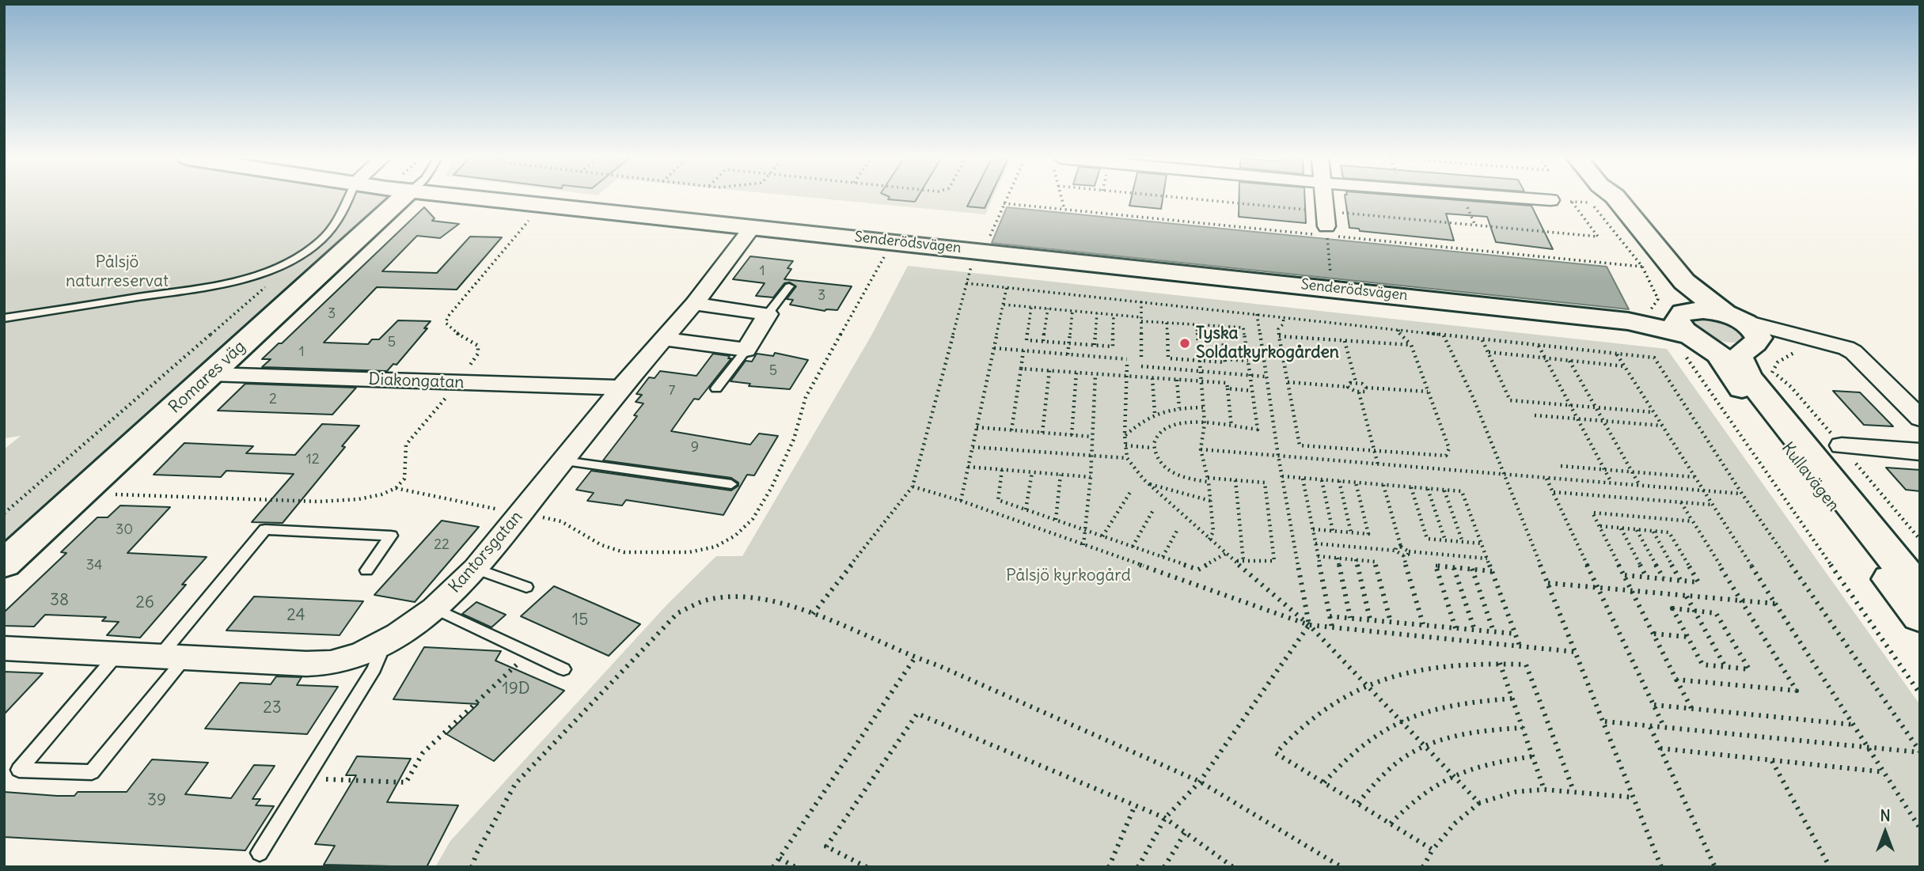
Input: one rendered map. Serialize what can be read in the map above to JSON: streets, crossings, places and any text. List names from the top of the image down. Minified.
{"streets":{"street":["Senderödsvägen","Romares väg","Diakongatan","Kullavägen","Kantorsgatan"]},"crossings":[["Senderödsvägen","Kullavägen"],["Senderödsvägen","Kantorsgatan"],["Romares väg","Diakongatan"],["Diakongatan","Kantorsgatan"]],"parks":["Pålsjö naturreservat","Pålsjö kyrkogård"],"places":["Tyska Soldatkyrkogården"],"house_numbers":["1","3","3","5","1","5","7","2","9","12","30","22","34","38","26","24","15","19D","23","39"],"north":"top"}
